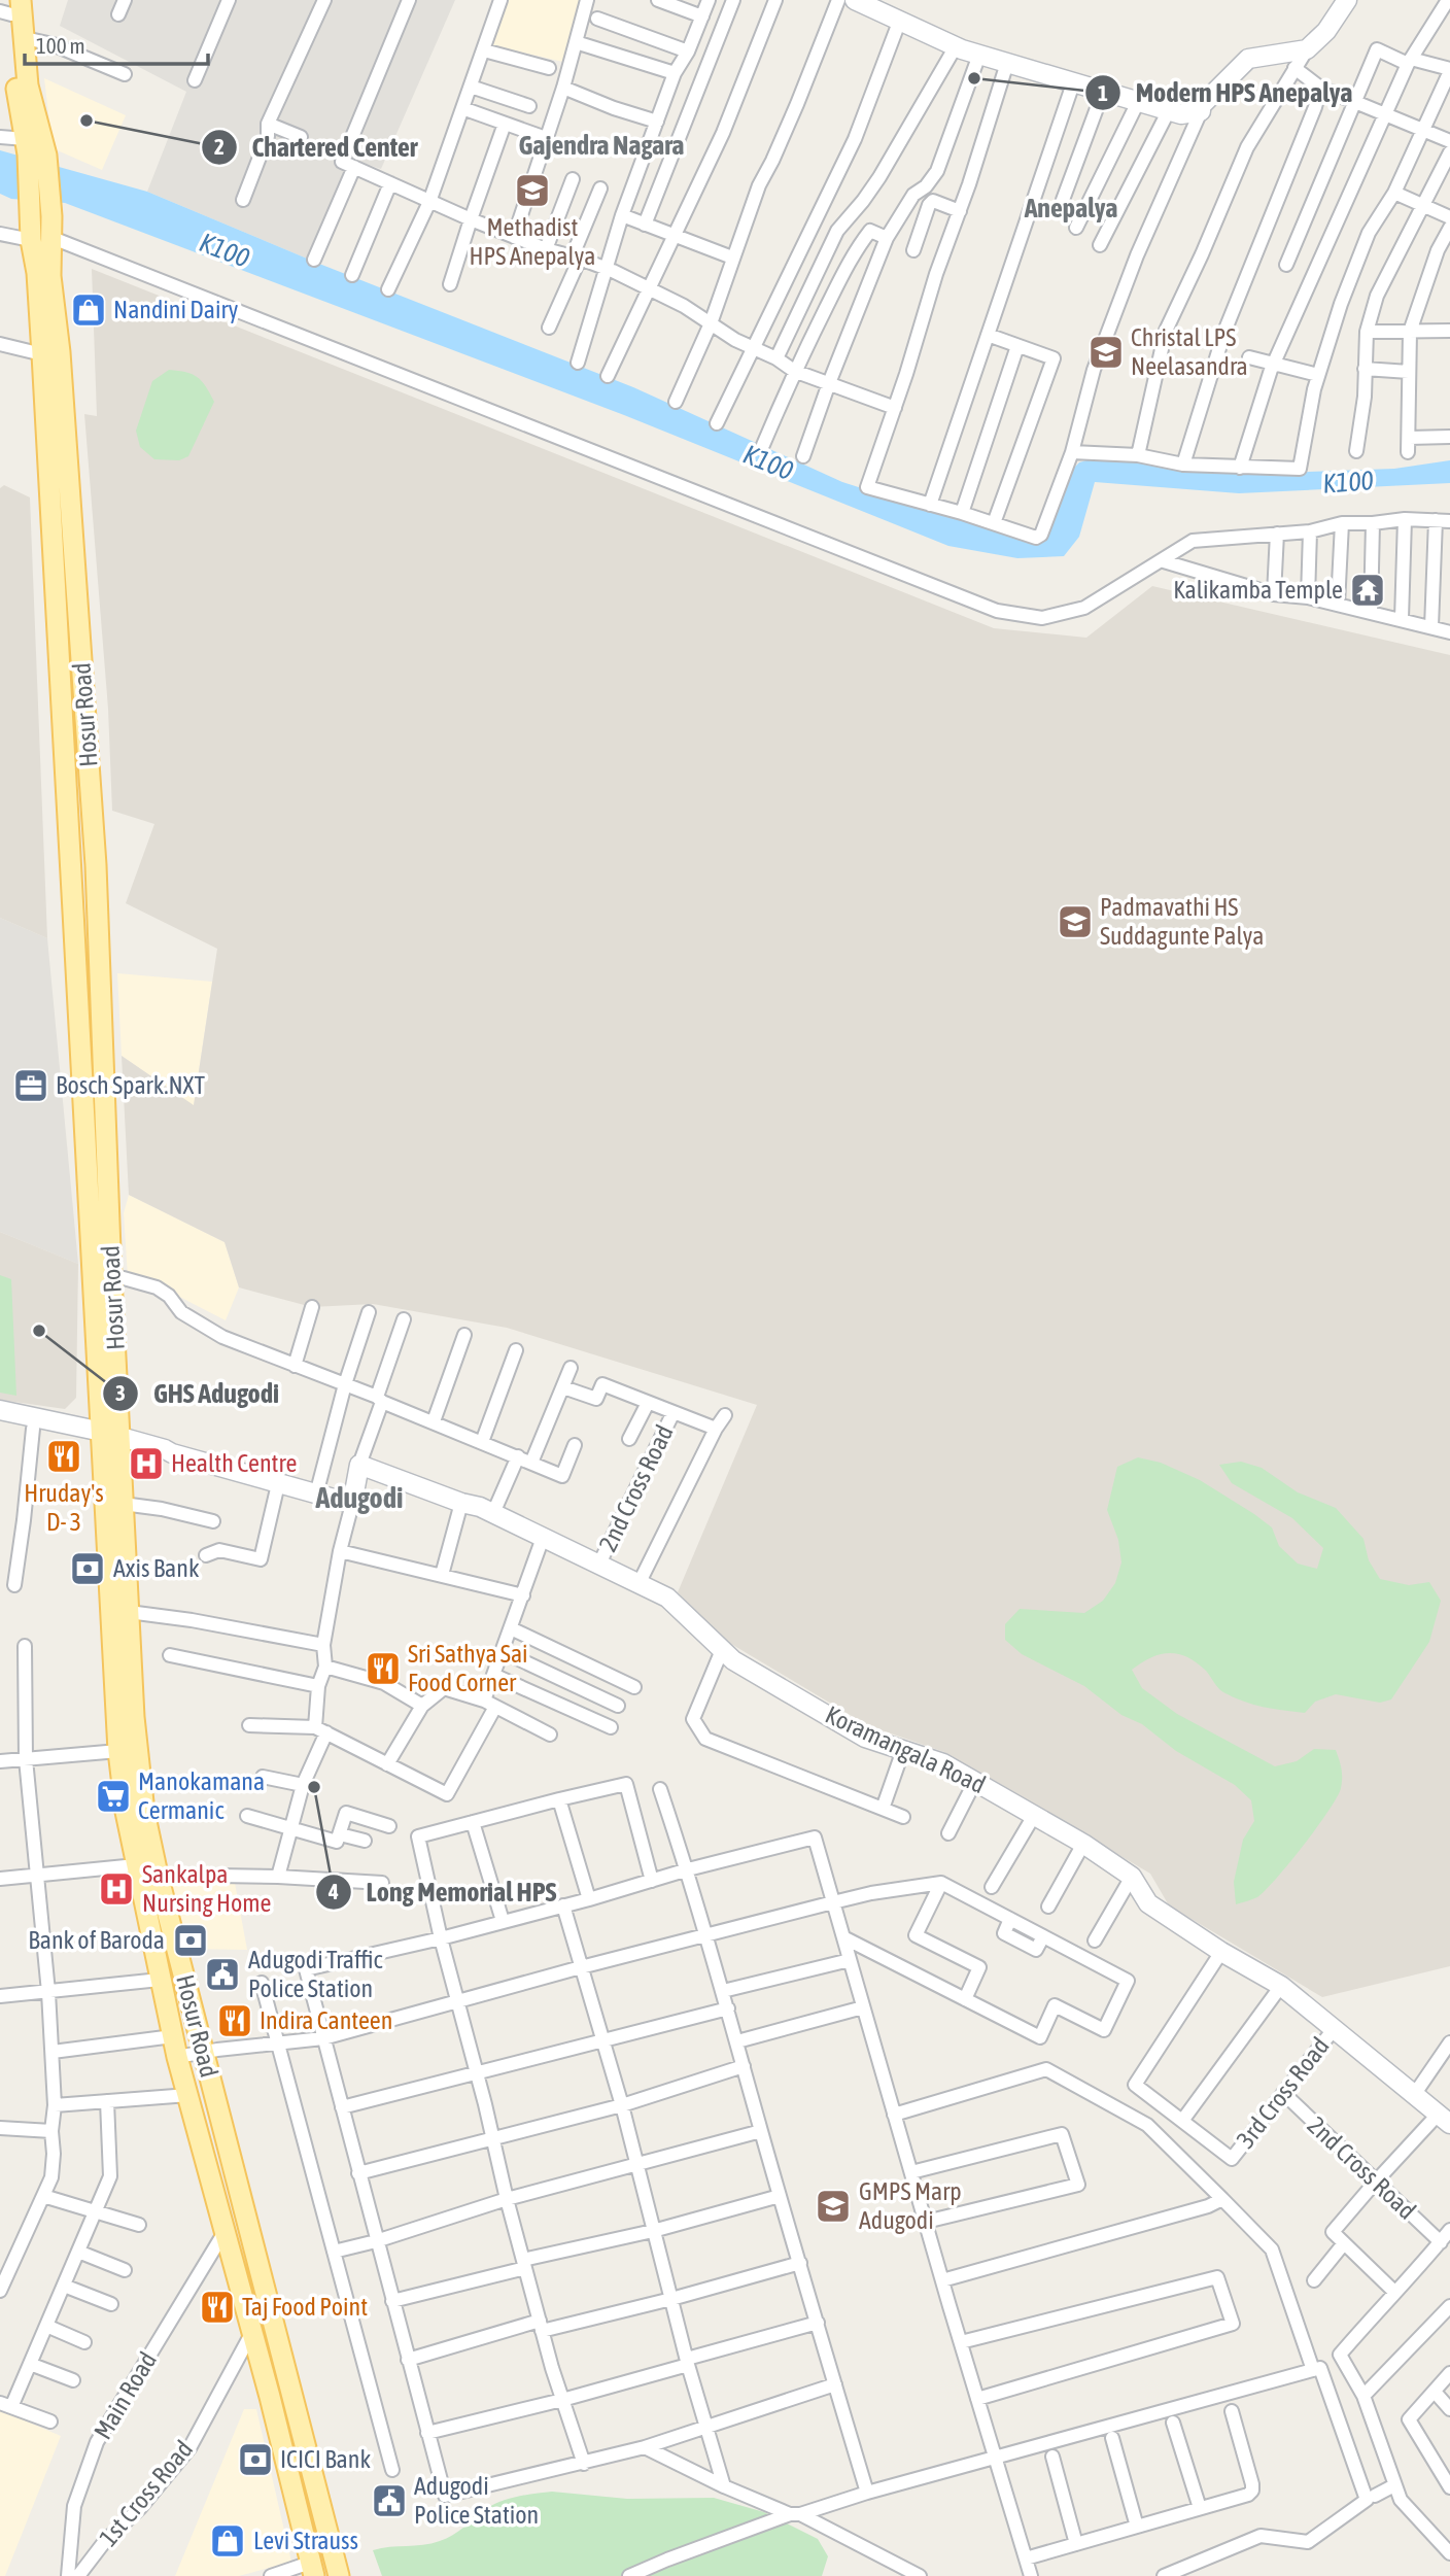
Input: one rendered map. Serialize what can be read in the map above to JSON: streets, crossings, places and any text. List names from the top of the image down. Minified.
{"streets":{"main road":["Hosur Road"],"street":["2nd Cross Road","Koramangala Road","3rd Cross Road","Main Road","1st Cross Road"]},"crossings":[["Hosur Road","Main Road"],["Hosur Road","1st Cross Road"],["2nd Cross Road","Koramangala Road"],["2nd Cross Road","3rd Cross Road"],["Koramangala Road","3rd Cross Road"]],"districts":["Gajendra Nagara","Anepalya","Adugodi"],"water":["K100"],"places":{"other":["Modern HPS Anepalya","Chartered Center","GHS Adugodi","Long Memorial HPS"],"school or university":["Methadist HPS Anepalya","Christal LPS Neelasandra","Padmavathi HS Suddagunte Palya","GMPS Marp Adugodi"],"shop":["Nandini Dairy","Levi Strauss"],"temple":["Kalikamba Temple"],"office":["Bosch Spark.NXT"],"restaurant":["Hruday's D- 3","Sri Sathya Sai Food Corner","Indira Canteen","Taj Food Point"],"hospital":["Health Centre","Sankalpa Nursing Home"],"bank":["Axis Bank","Bank of Baroda","ICICI Bank"],"supermarket":["Manokamana Cermanic"],"public building":["Adugodi Traffic Police Station","Adugodi Police Station"]},"scale_bar":"100 m"}
